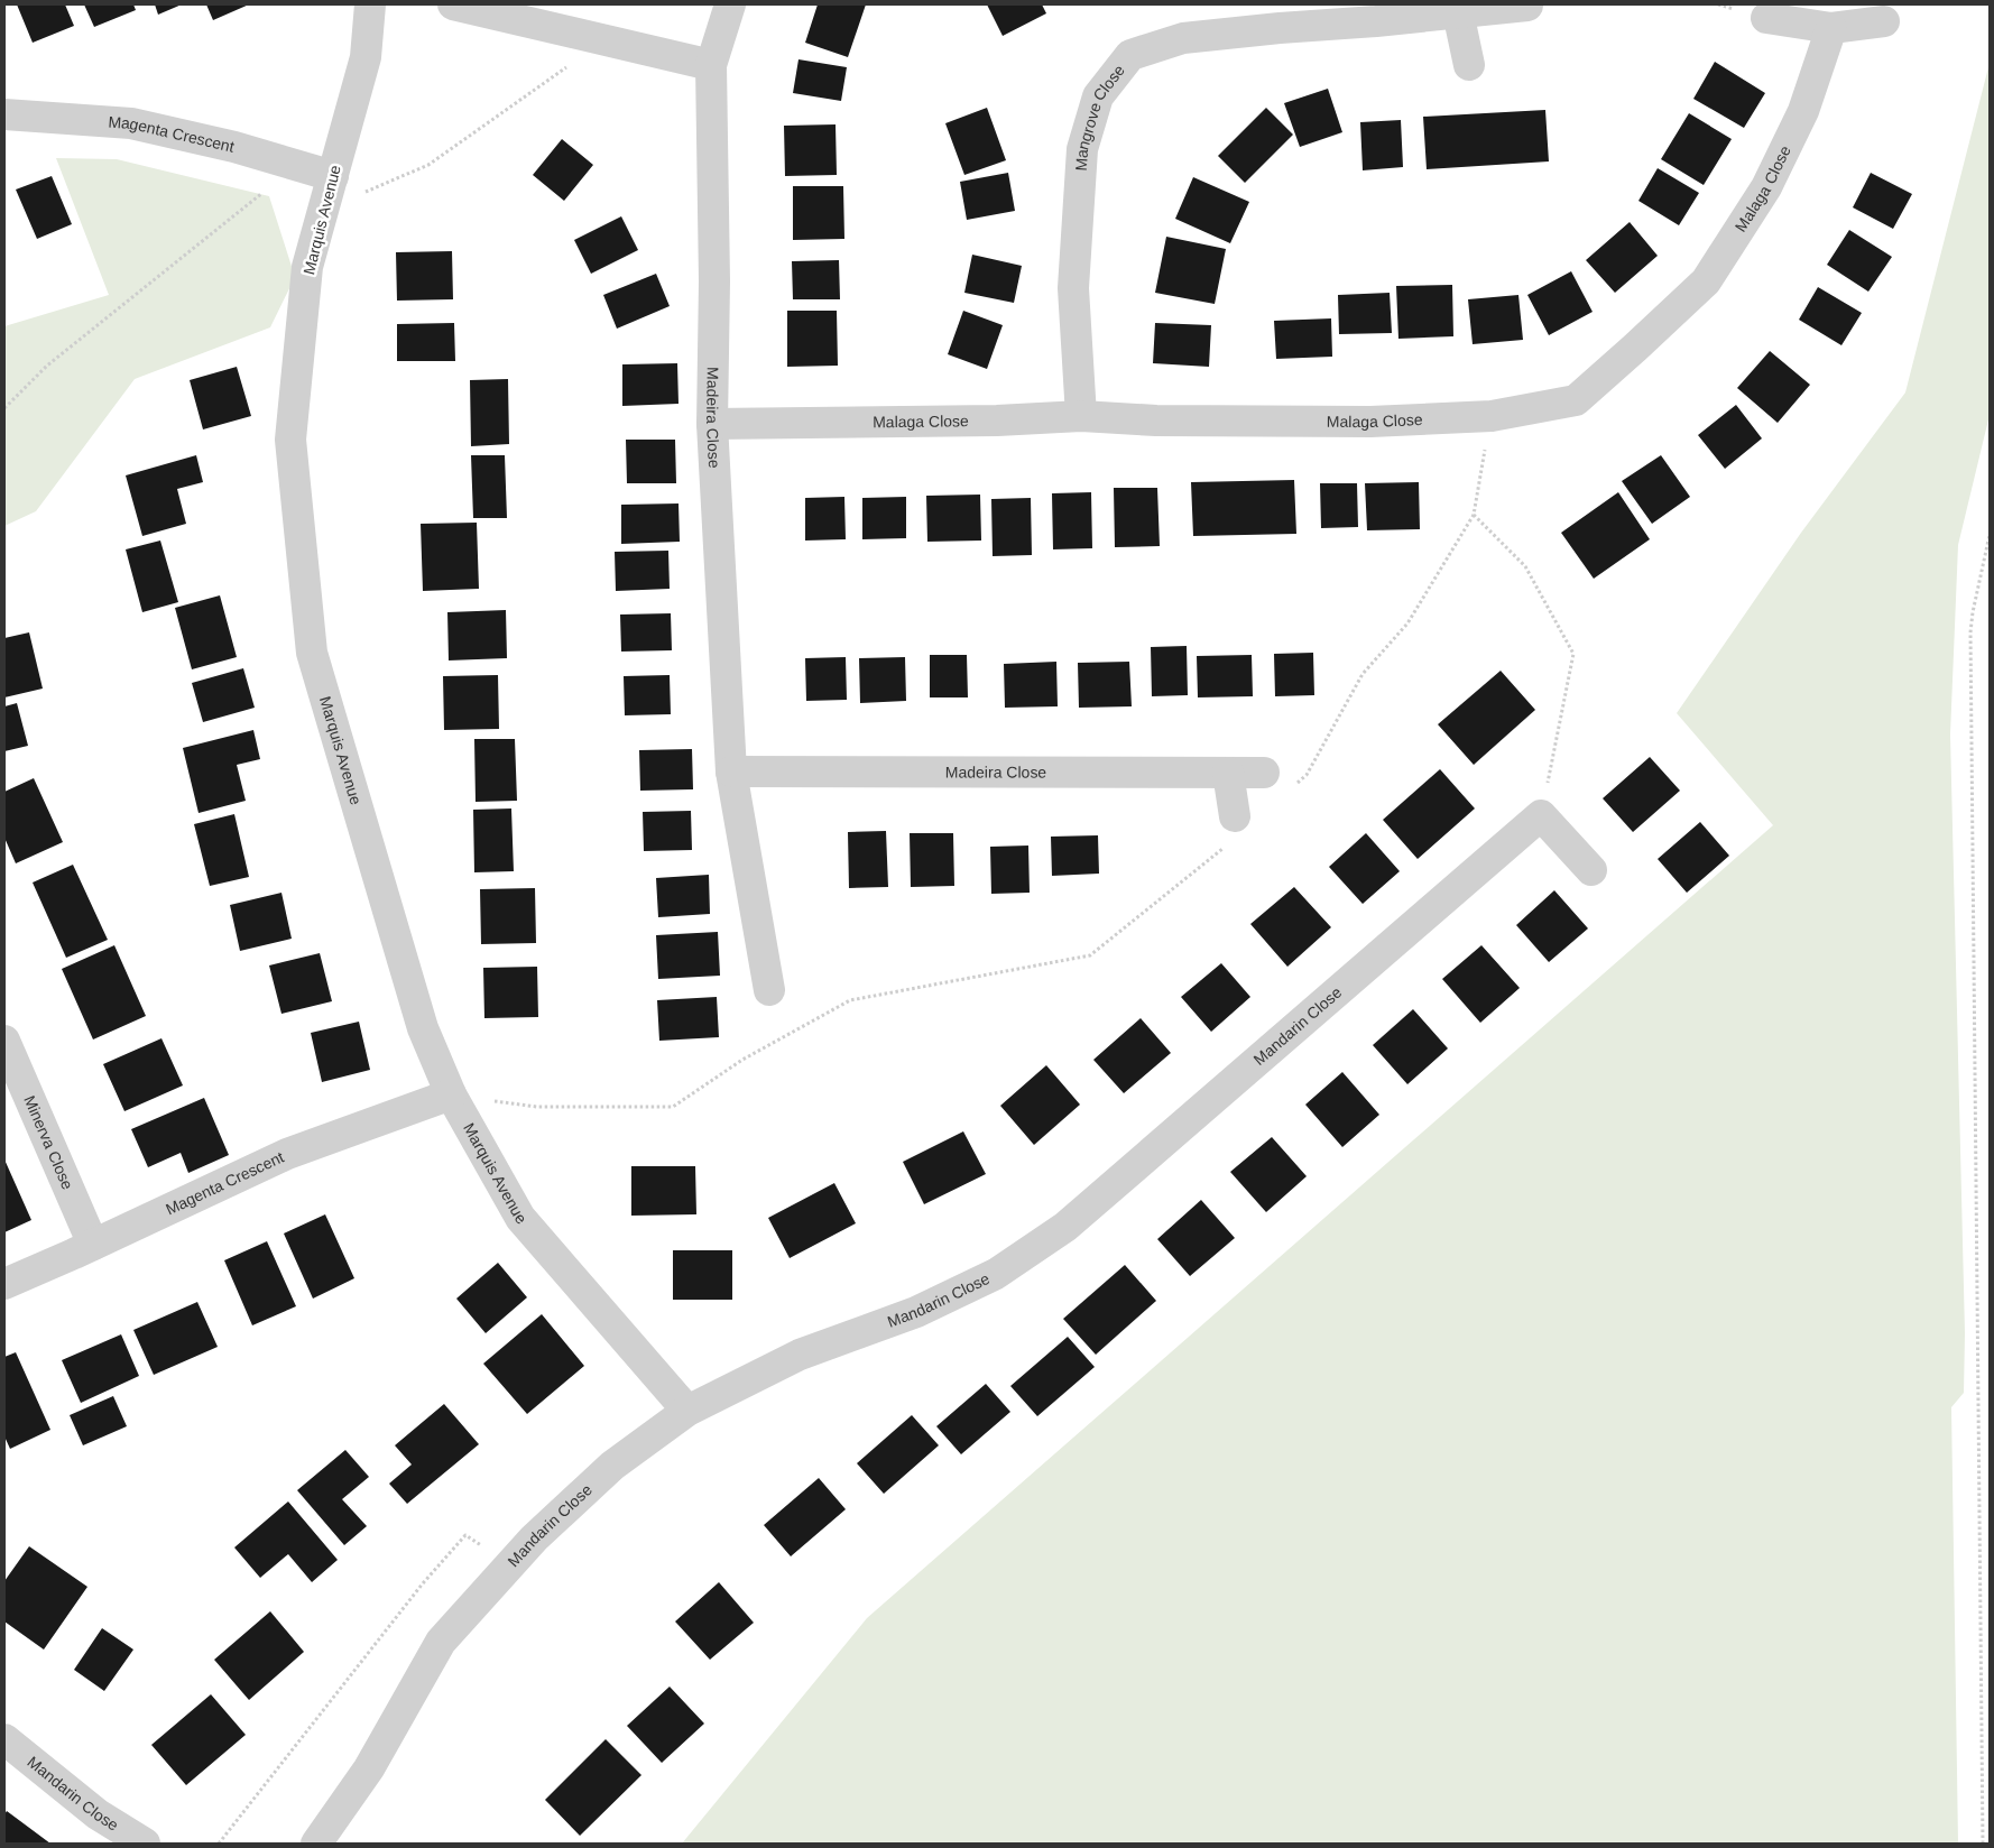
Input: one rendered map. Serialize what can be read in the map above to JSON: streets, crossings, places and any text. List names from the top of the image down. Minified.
{"streets":{"street":["Mangrove Close","Magenta Crescent","Malaga Close","Marquis Avenue","Madeira Close","Mandarin Close","Minerva Close"]},"crossings":[["Mangrove Close","Malaga Close"],["Magenta Crescent","Marquis Avenue"],["Magenta Crescent","Minerva Close"],["Malaga Close","Madeira Close"],["Marquis Avenue","Mandarin Close"]]}
